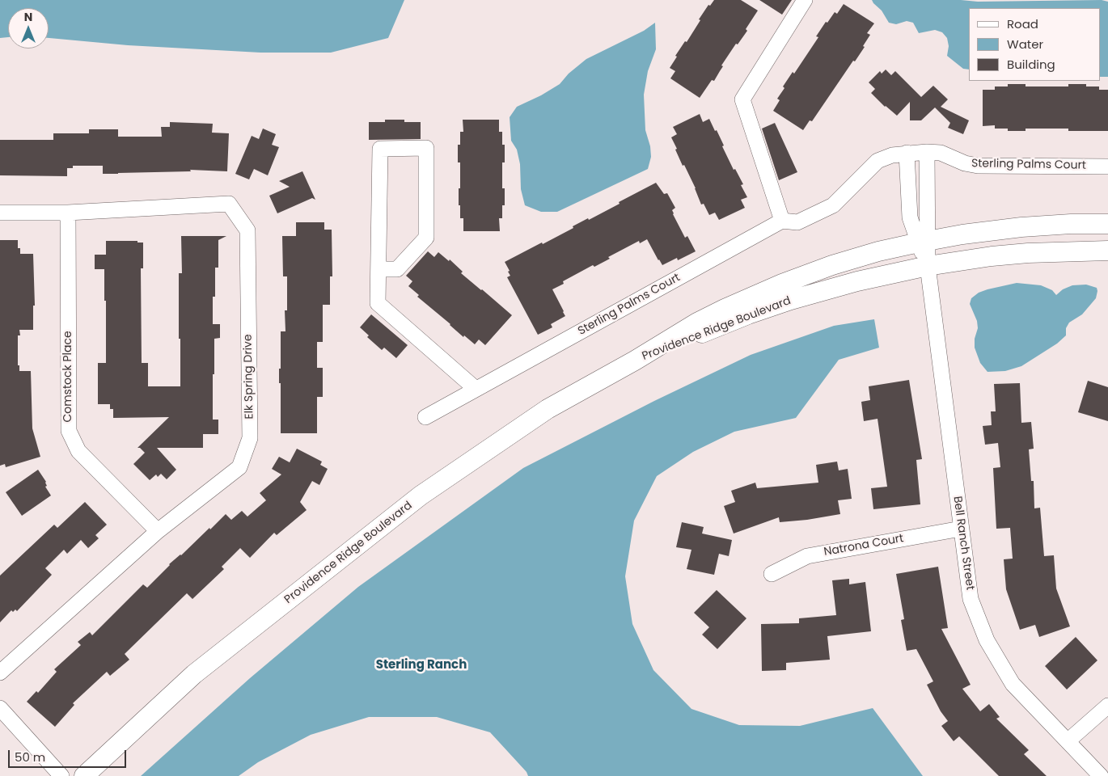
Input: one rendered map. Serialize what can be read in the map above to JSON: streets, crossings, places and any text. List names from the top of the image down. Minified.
{"streets":{"street":["Sterling Palms Court","Providence Ridge Boulevard","Comstock Place","Elk Spring Drive","Bell Ranch Street","Natrona Court"]},"crossings":[["Providence Ridge Boulevard","Bell Ranch Street"],["Comstock Place","Elk Spring Drive"],["Bell Ranch Street","Natrona Court"]],"districts":["Sterling Ranch"],"legend":["Road","Water","Building"],"scale_bar":"50 m","north":"top"}
